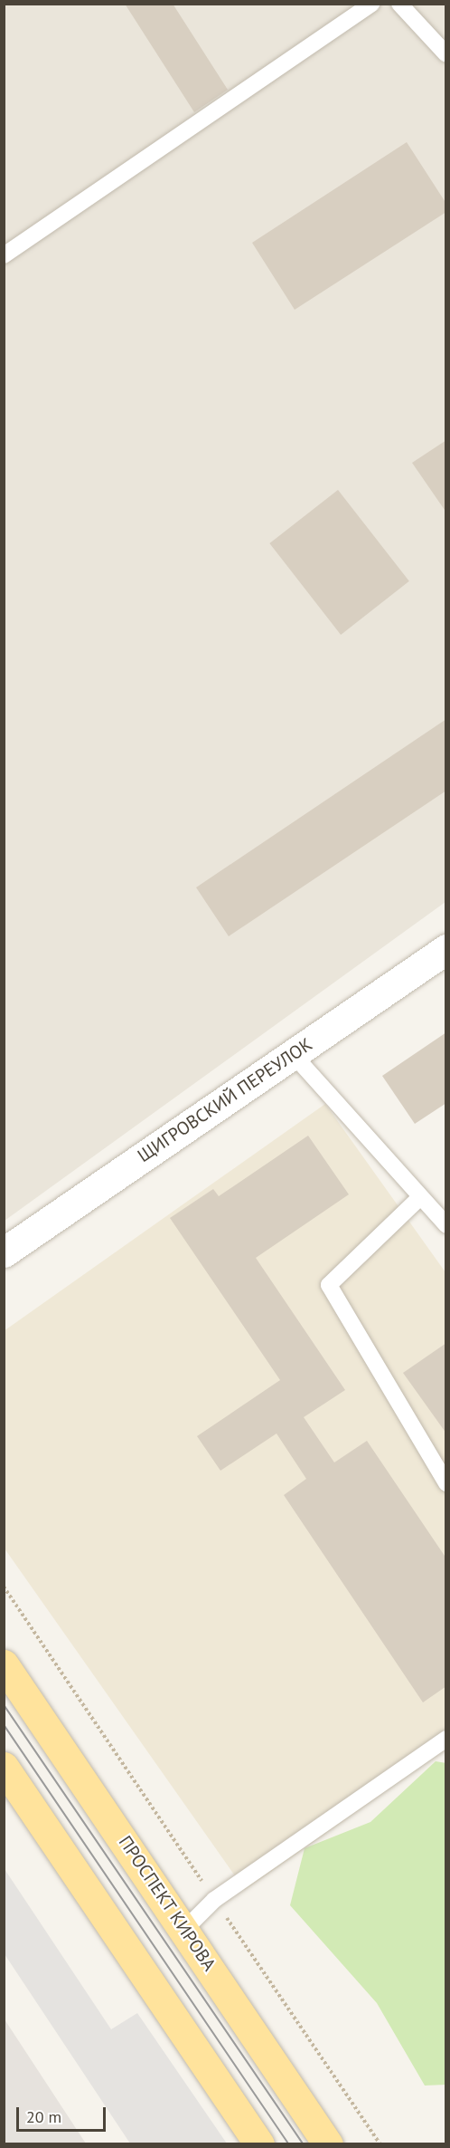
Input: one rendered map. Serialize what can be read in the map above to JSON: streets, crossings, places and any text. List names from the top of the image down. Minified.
{"streets":{"main road":["ПРОСПЕКТ КИРОВА"],"street":["ЩИГРОВСКИЙ ПЕРЕУЛОК"]},"scale_bar":"20 m"}
